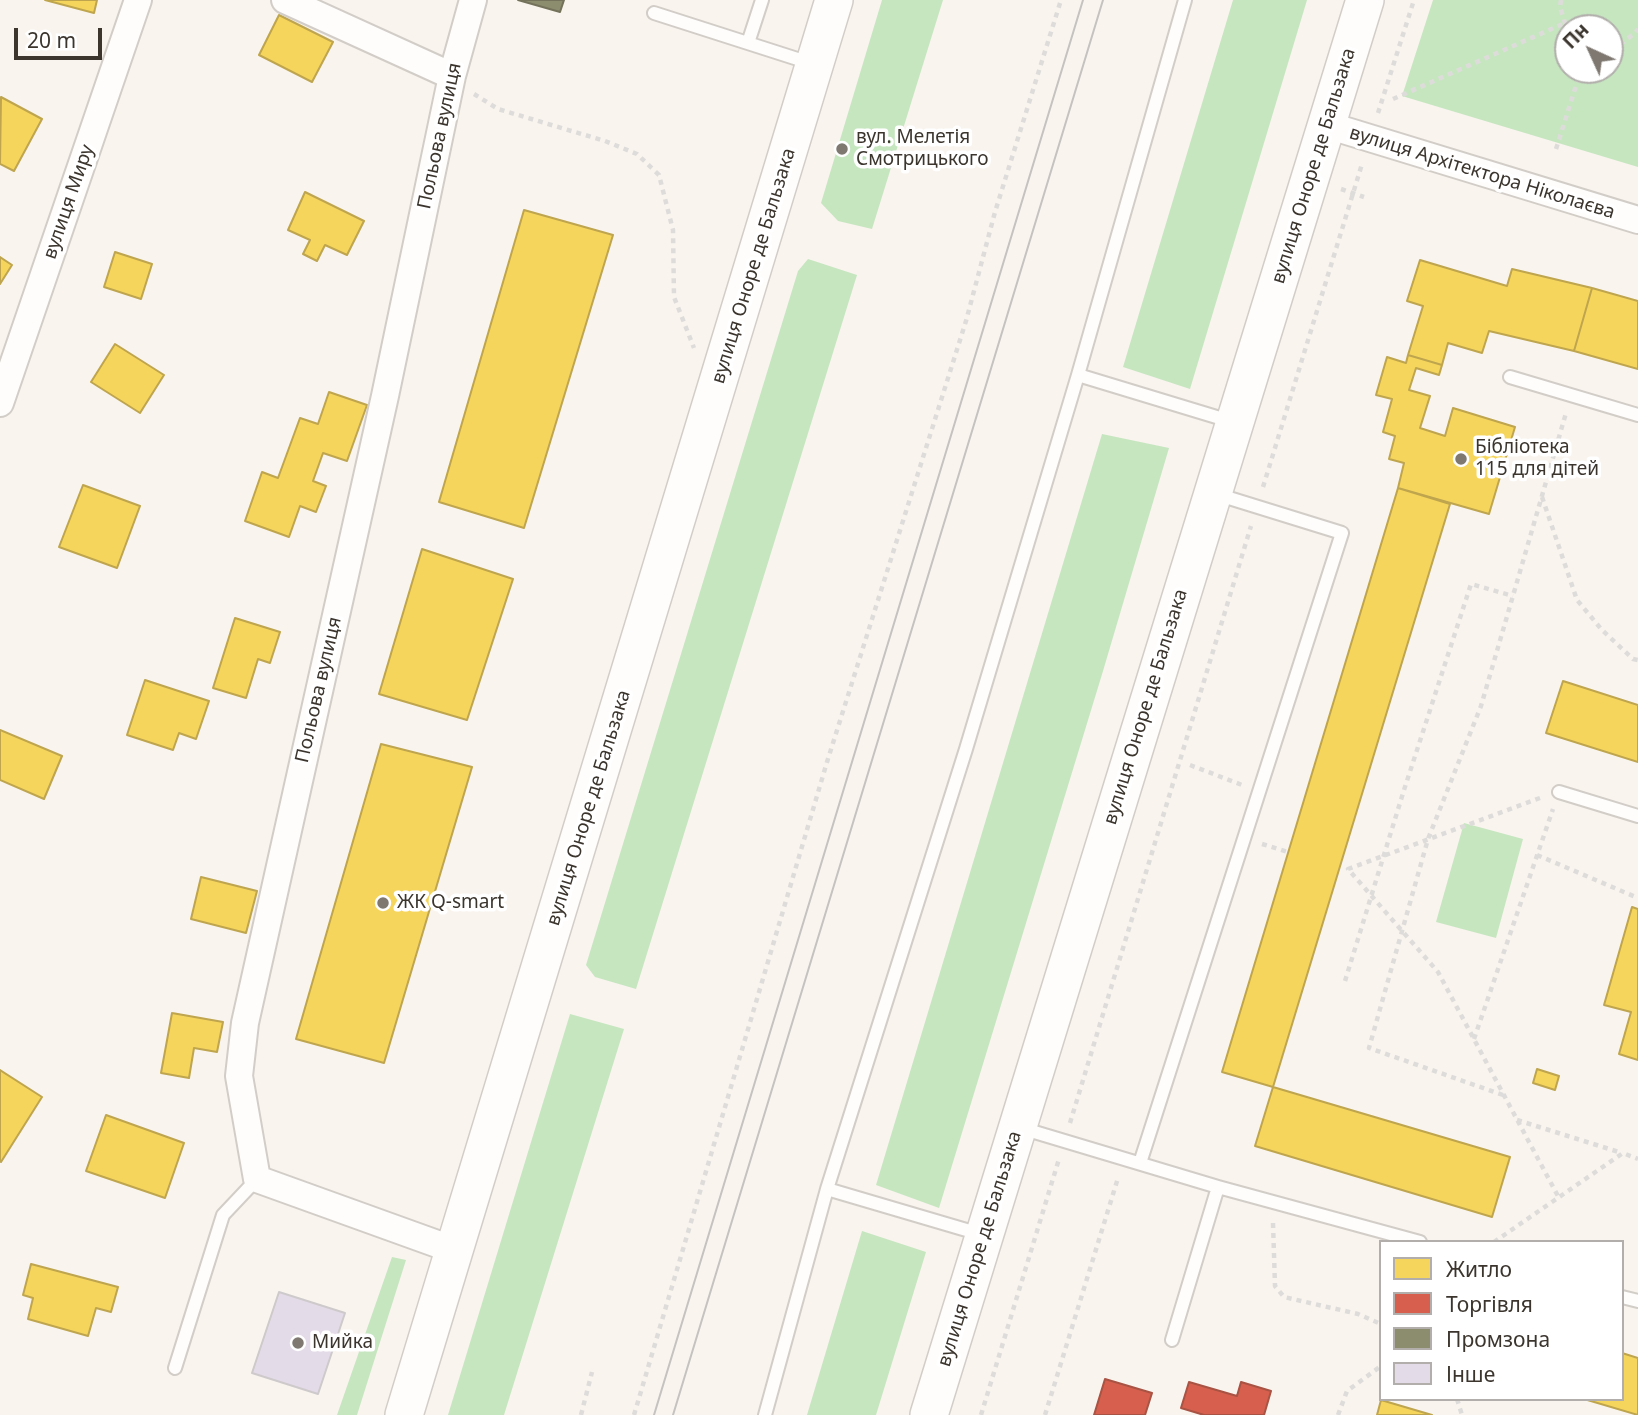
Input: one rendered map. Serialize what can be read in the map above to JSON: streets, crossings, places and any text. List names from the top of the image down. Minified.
{"streets":{"street":["Польова вулиця","вулиця Оноре де Бальзака","вулиця Архітектора Ніколаєва","вулиця Миру"]},"crossings":[["вулиця Оноре де Бальзака","вулиця Архітектора Ніколаєва"]],"places":["вул. Мелетія Смотрицького","Бібліотека 115 для дітей","ЖК Q-smart","Мийка"],"legend":["Житло","Торгівля","Промзона","Інше"],"scale_bar":"20 m","north":"top left"}
